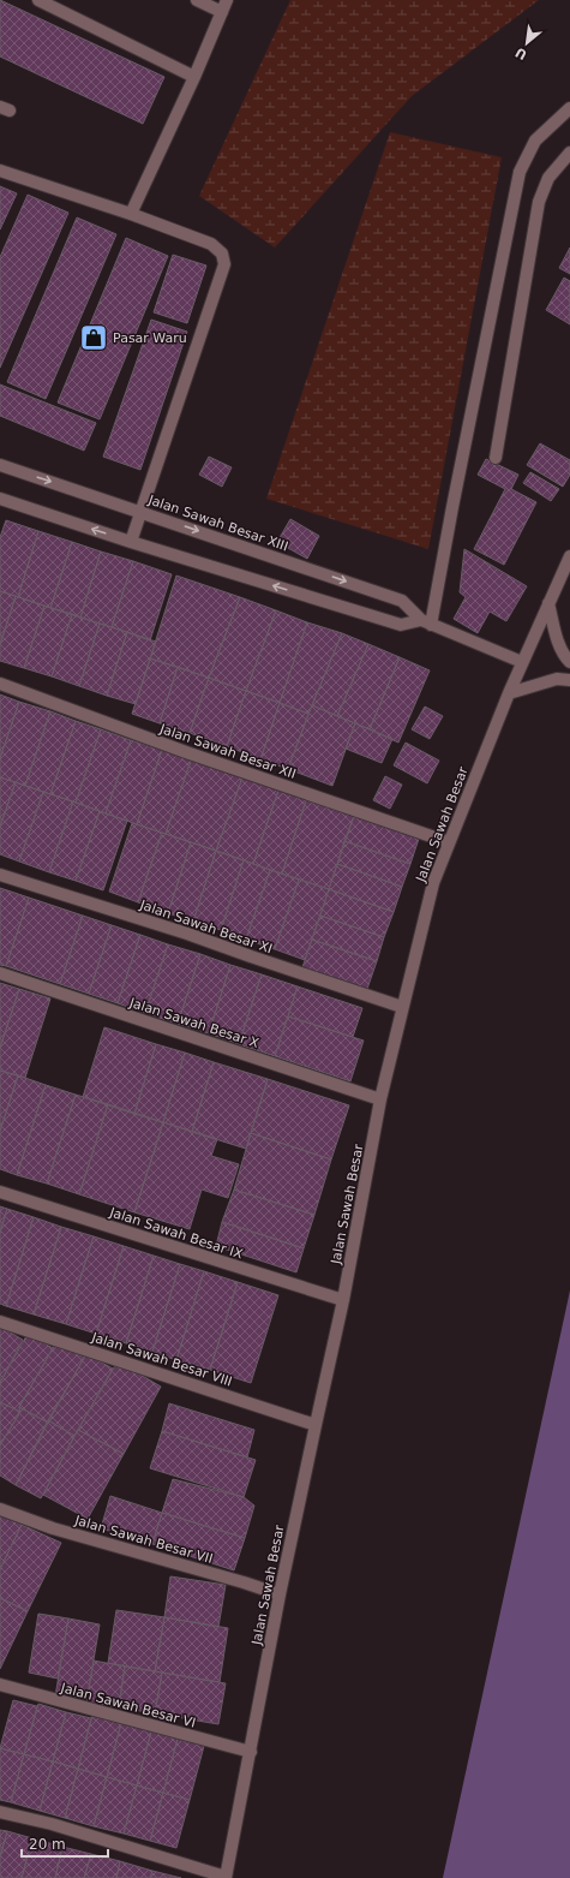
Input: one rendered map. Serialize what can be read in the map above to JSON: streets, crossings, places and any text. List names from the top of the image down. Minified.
{"streets":{"street":["Jalan Sawah Besar XIII","Jalan Sawah Besar XII","Jalan Sawah Besar","Jalan Sawah Besar XI","Jalan Sawah Besar X","Jalan Sawah Besar IX","Jalan Sawah Besar VIII","Jalan Sawah Besar VII","Jalan Sawah Besar VI"]},"crossings":[["Jalan Sawah Besar XIII","Jalan Sawah Besar"],["Jalan Sawah Besar XII","Jalan Sawah Besar"],["Jalan Sawah Besar","Jalan Sawah Besar XI"],["Jalan Sawah Besar","Jalan Sawah Besar X"],["Jalan Sawah Besar","Jalan Sawah Besar IX"],["Jalan Sawah Besar","Jalan Sawah Besar VIII"],["Jalan Sawah Besar","Jalan Sawah Besar VII"],["Jalan Sawah Besar","Jalan Sawah Besar VI"]],"places":{"shop":["Pasar Waru"]},"scale_bar":"20 m","north":"bottom left"}
